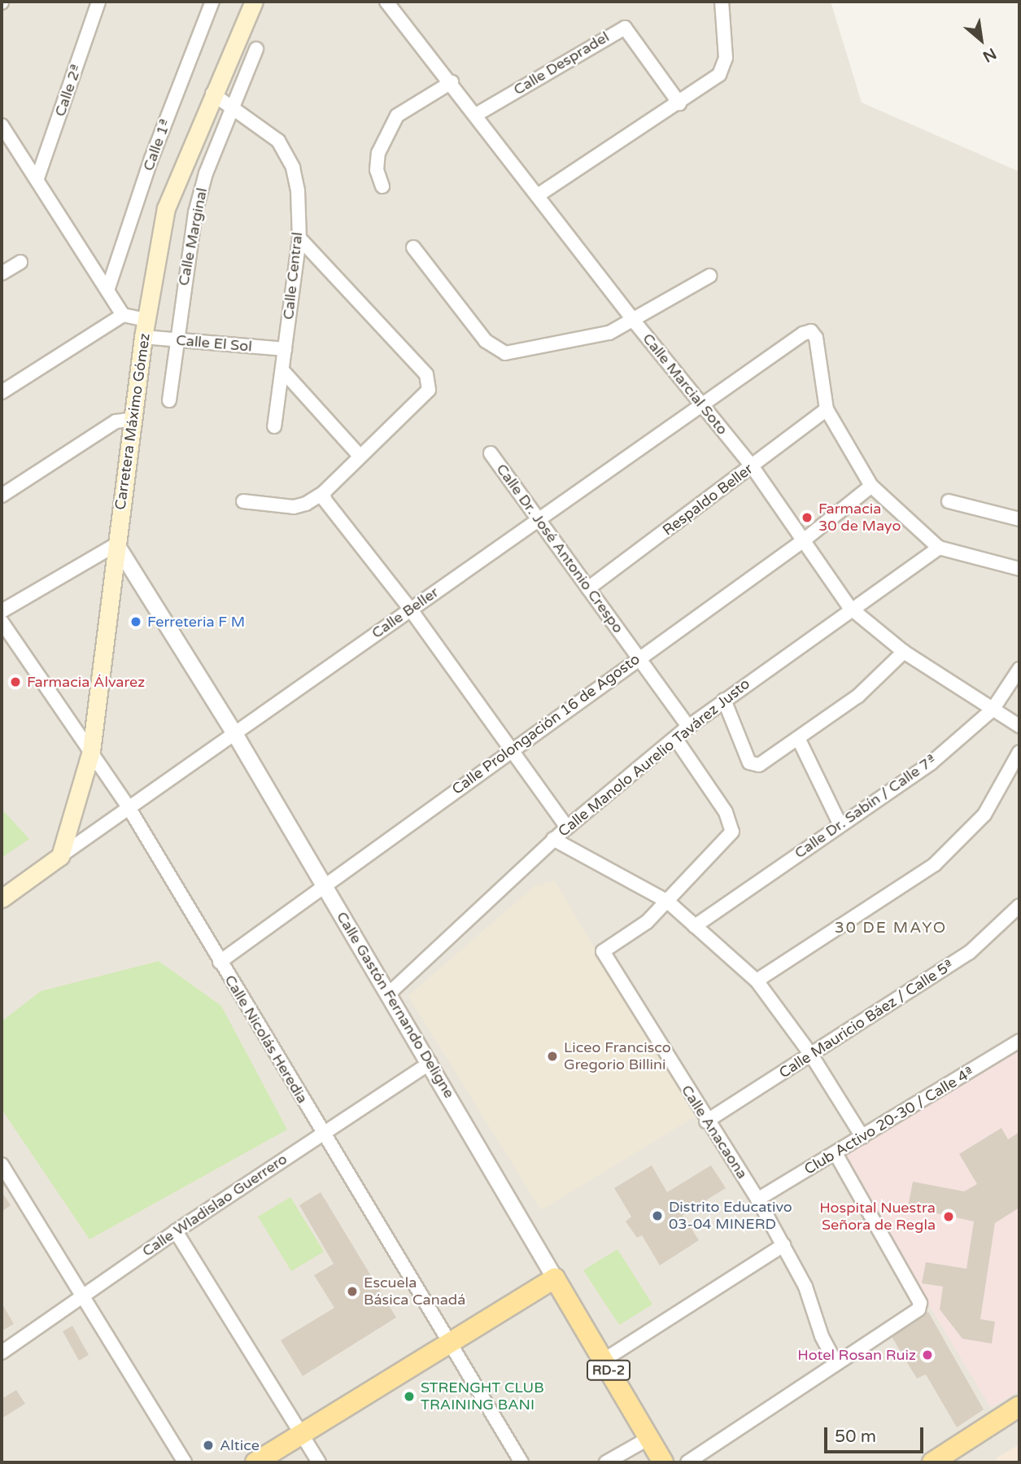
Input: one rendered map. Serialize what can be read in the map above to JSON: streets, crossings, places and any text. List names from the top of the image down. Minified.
{"streets":{"main road":["Carretera Máximo Gómez","Calle Beller","RD-2"],"street":["Calle Despradel","Calle 2ª","Calle 1ª","Calle Marginal","Calle Central","Calle El Sol","Calle Marcial Soto","Respaldo Beller","Calle Dr. José Antonio Crespo","Calle Prolongación 16 de Agosto","Calle Manolo Aurelio Tavárez Justo","Calle Dr. Sabín / Calle 7ª","Calle Gastón Fernando Deligne","Calle Mauricio Báez / Calle 5ª","Calle Nicolás Heredia","Club Activo 20-30 / Calle 4ª","Calle Anacaona","Calle Wladislao Guerrero"]},"crossings":[["Calle Despradel","Calle Marcial Soto"],["Calle Marginal","Calle Central"],["Calle Marginal","Calle El Sol"],["Calle Central","Calle El Sol"],["Calle Central","Carretera Máximo Gómez"],["Calle El Sol","Carretera Máximo Gómez"],["Calle Marcial Soto","Respaldo Beller"],["Calle Marcial Soto","Calle Beller"],["Calle Marcial Soto","Calle Prolongación 16 de Agosto"],["Calle Marcial Soto","Calle Manolo Aurelio Tavárez Justo"],["Calle Marcial Soto","Calle Dr. Sabín / Calle 7ª"],["Carretera Máximo Gómez","Calle Beller"],["Carretera Máximo Gómez","Calle Gastón Fernando Deligne"],["Carretera Máximo Gómez","Calle Nicolás Heredia"],["Respaldo Beller","Calle Dr. José Antonio Crespo"],["Respaldo Beller","Calle Beller"],["Calle Dr. José Antonio Crespo","Calle Beller"],["Calle Dr. José Antonio Crespo","Calle Prolongación 16 de Agosto"],["Calle Dr. José Antonio Crespo","Calle Manolo Aurelio Tavárez Justo"],["Calle Beller","Calle Gastón Fernando Deligne"],["Calle Beller","Calle Nicolás Heredia"],["Calle Prolongación 16 de Agosto","Calle Gastón Fernando Deligne"],["Calle Prolongación 16 de Agosto","Calle Nicolás Heredia"],["Calle Manolo Aurelio Tavárez Justo","Calle Gastón Fernando Deligne"],["Calle Manolo Aurelio Tavárez Justo","Calle Anacaona"],["Calle Gastón Fernando Deligne","Calle Wladislao Guerrero"],["Calle Gastón Fernando Deligne","RD-2"],["Calle Mauricio Báez / Calle 5ª","Calle Anacaona"],["Calle Nicolás Heredia","Calle Wladislao Guerrero"],["Club Activo 20-30 / Calle 4ª","Calle Anacaona"]],"districts":["30 DE MAYO"],"places":["Farmacia 30 de Mayo","Ferreteria F M","Farmacia Álvarez","Liceo Francisco Gregorio Billini","Distrito Educativo 03-04 MINERD","Hospital Nuestra Señora de Regla","Escuela Básica Canadá","Hotel Rosan Ruiz","STRENGHT CLUB TRAINING BANI","Altice"],"scale_bar":"50 m","north":"bottom right"}
